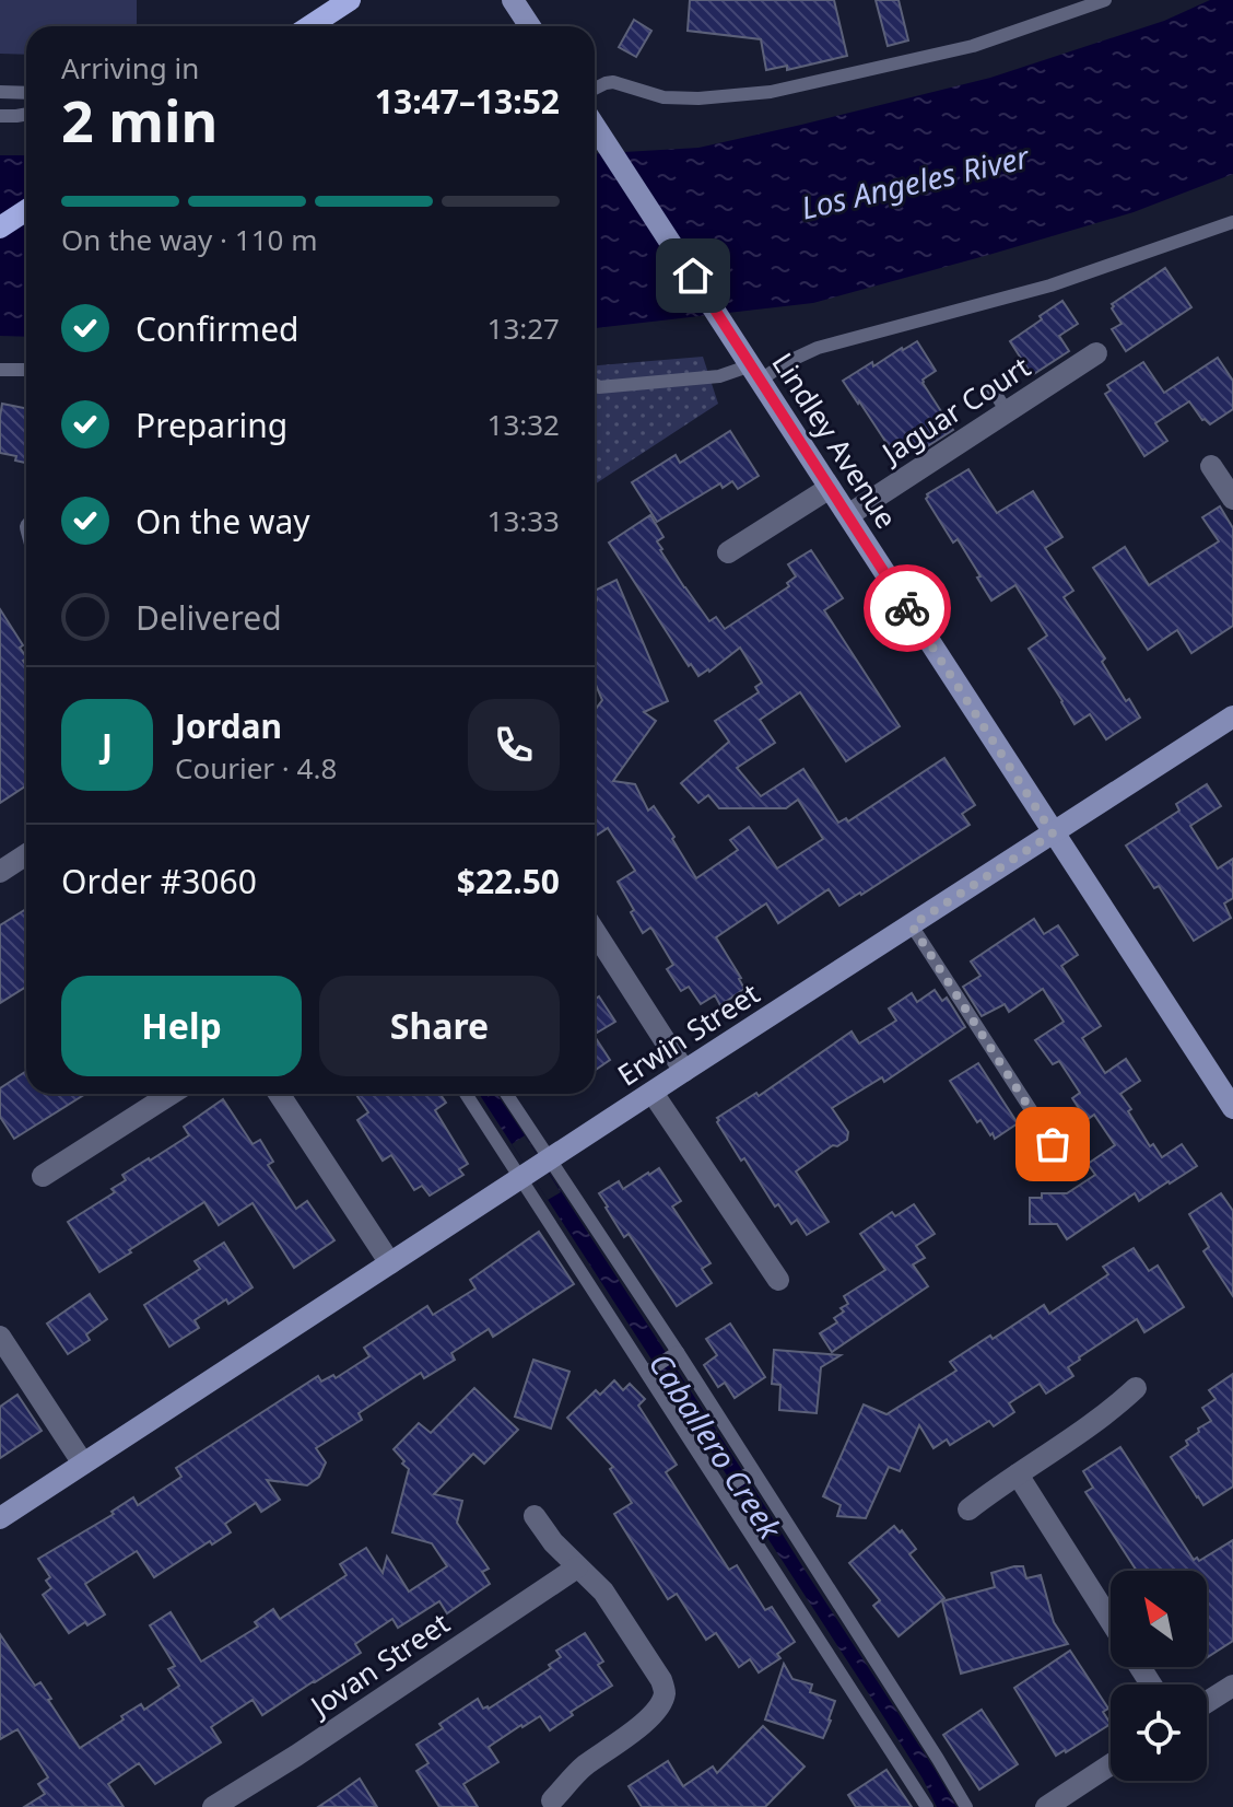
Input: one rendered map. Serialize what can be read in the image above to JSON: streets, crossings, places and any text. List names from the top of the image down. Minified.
{"streets":{"street":["Jaguar Court","Lindley Avenue","Erwin Street","Jovan Street"]},"crossings":[["Jaguar Court","Lindley Avenue"],["Lindley Avenue","Erwin Street"]],"water":["Los Angeles River","Caballero Creek"],"north":"top left","page":{"heading":["2 min","Arriving in","13:47–13:52"],"panel":["Jordan","Courier · 4.8","Order #3060","$22.50"],"bar":"On the way · 110 m","list":[["Confirmed","13:27"],["Preparing","13:32"],["On the way","13:33"],"Delivered"],"round":"J","buttons":["Help","Share"]}}
